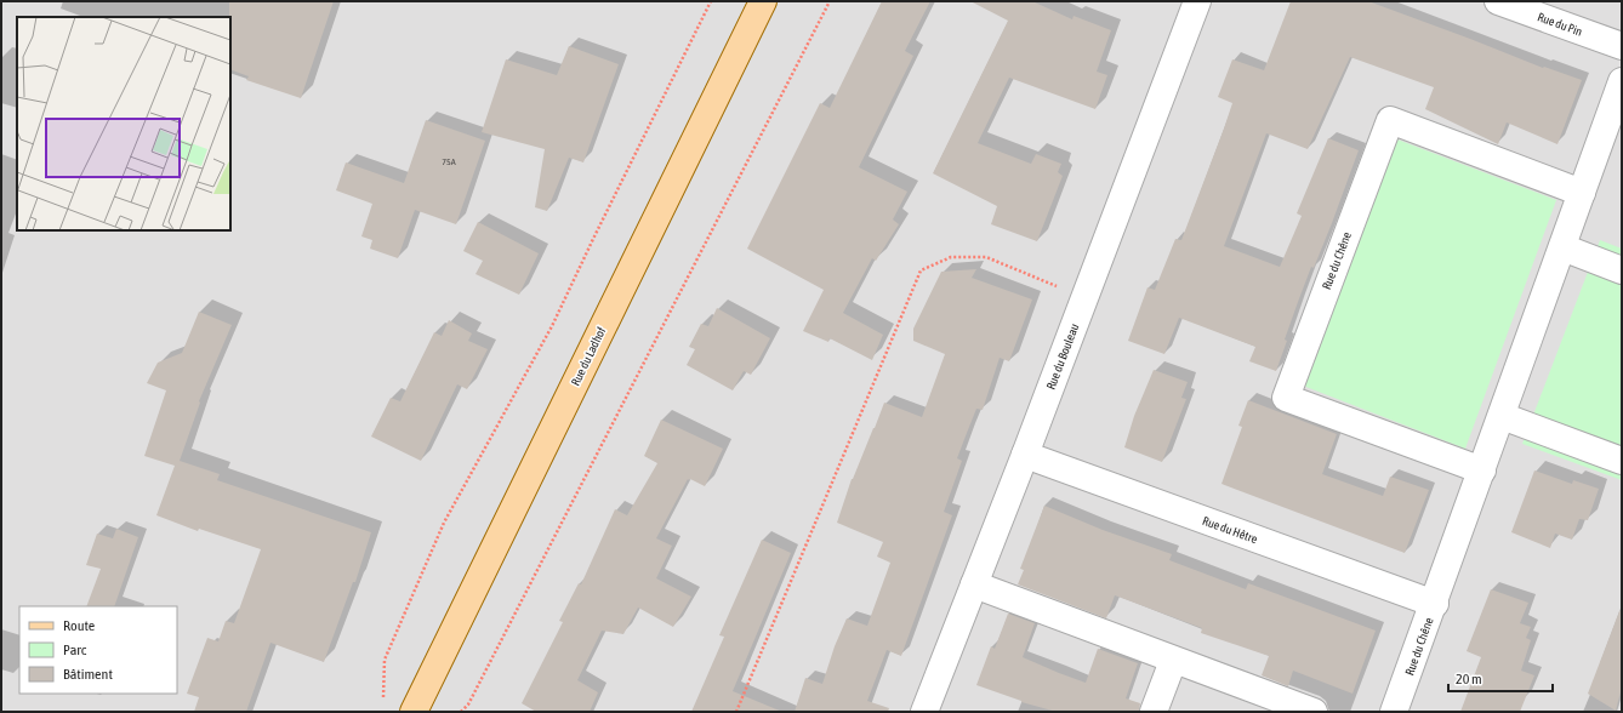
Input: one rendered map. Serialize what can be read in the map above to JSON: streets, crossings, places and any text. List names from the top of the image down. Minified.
{"streets":{"main road":["Rue du Ladhof"],"street":["Rue du Pin","Rue du Chêne","Rue du Bouleau","Rue du Hêtre"]},"crossings":[["Rue du Chêne","Rue du Hêtre"],["Rue du Bouleau","Rue du Hêtre"]],"house_numbers":["75A"],"legend":["Route","Parc","Bâtiment"],"scale_bar":"20 m"}
